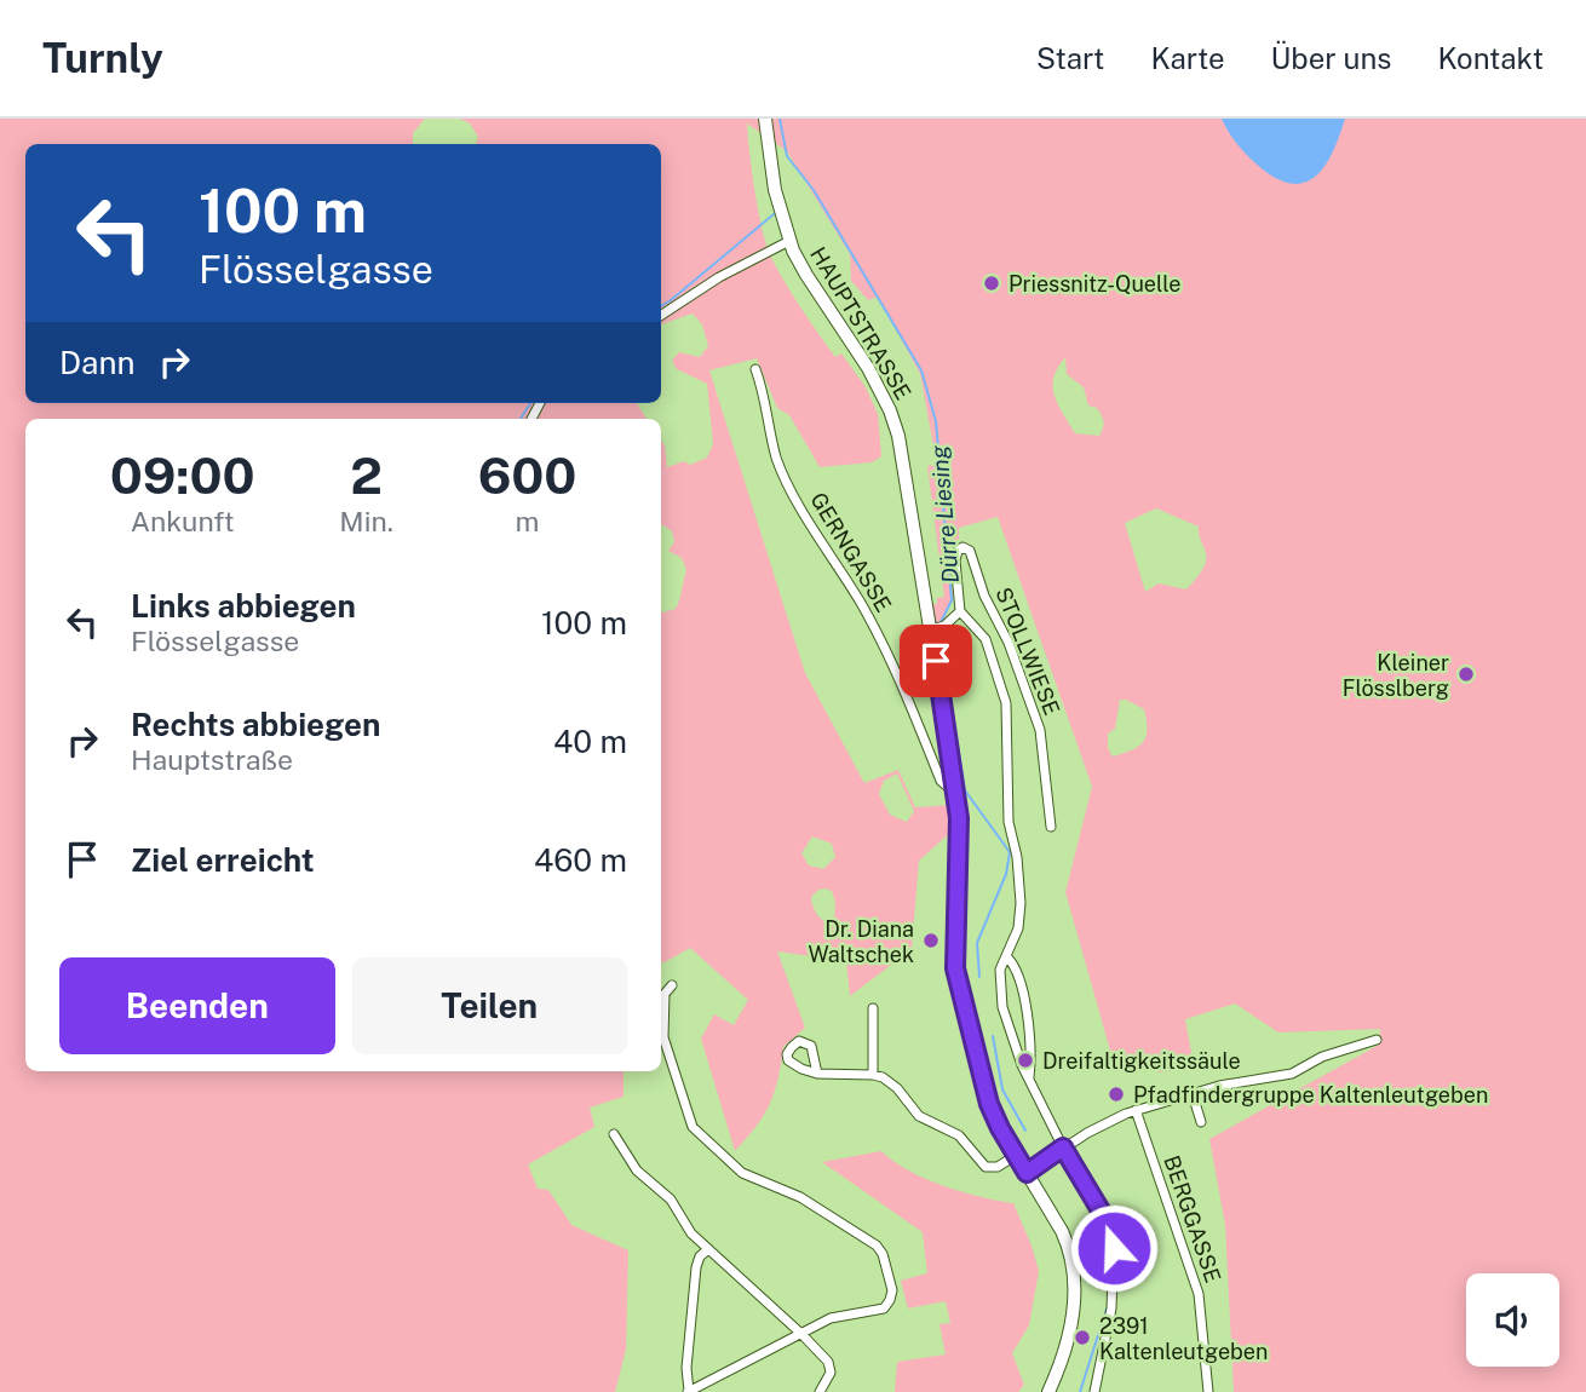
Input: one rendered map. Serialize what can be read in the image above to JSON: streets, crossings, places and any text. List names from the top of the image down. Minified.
{"streets":{"main road":["HAUPTSTRASSE"],"street":["GERNGASSE","STOLLWIESE","BERGGASSE"]},"crossings":[["HAUPTSTRASSE","GERNGASSE"]],"water":["Dürre Liesing"],"places":["Priessnitz-Quelle","Kleiner Flösslberg","Dr. Diana Waltschek","Dreifaltigkeitssäule","Pfadfindergruppe Kaltenleutgeben","2391 Kaltenleutgeben"],"page":{"header":"Turnly","nav":["Start","Karte","Über uns","Kontakt"],"turn":["100 m","Flösselgasse"],"then":"Dann","eta":["09:00","Ankunft","2","Min.","600","m"],"list":[{"name":"Links abbiegen","note":"Flösselgasse","value":"100 m"},{"name":"Rechts abbiegen","note":"Hauptstraße","value":"40 m"},{"name":"Ziel erreicht","value":"460 m"}],"buttons":["Beenden","Teilen"]}}
